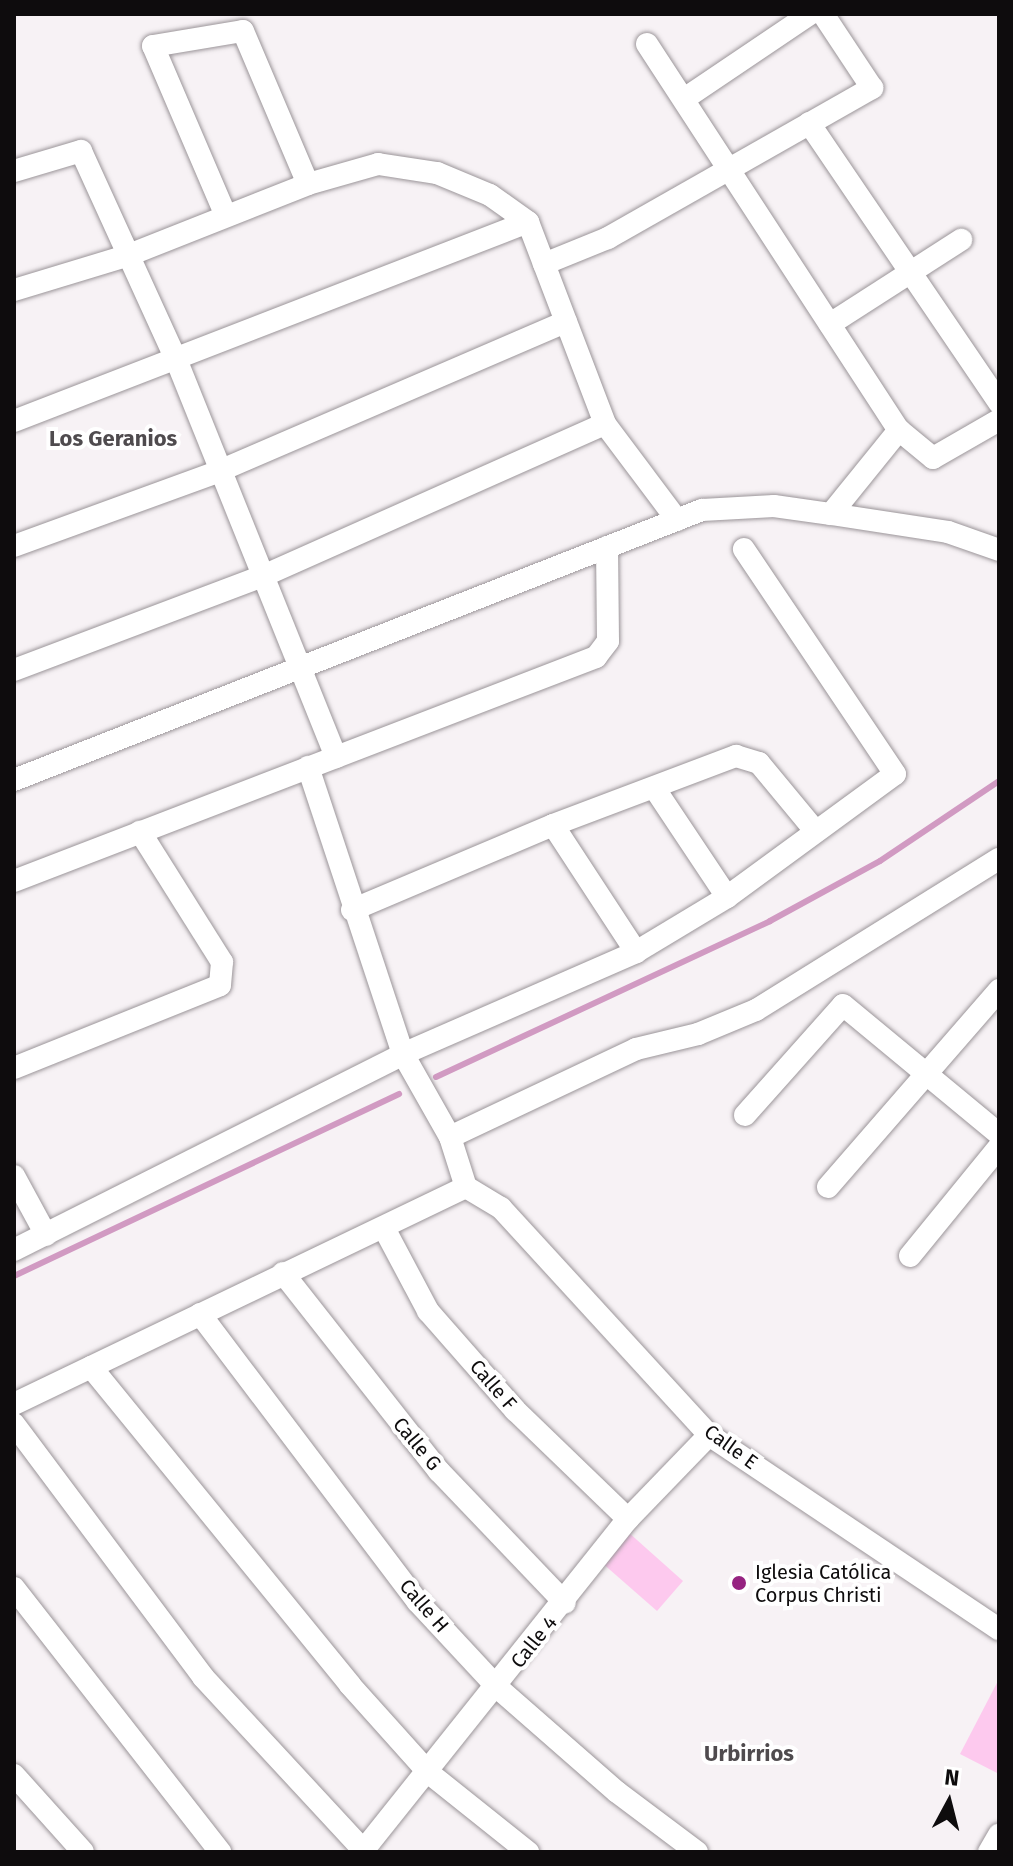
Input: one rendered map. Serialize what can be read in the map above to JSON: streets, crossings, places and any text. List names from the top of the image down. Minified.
{"streets":{"street":["Calle F","Calle G","Calle E","Calle H","Calle 4"]},"crossings":[["Calle F","Calle 4"],["Calle G","Calle 4"],["Calle E","Calle 4"],["Calle H","Calle 4"]],"districts":["Los Geranios","Urbirrios"],"places":["Iglesia Católica Corpus Christi"],"north":"top"}
